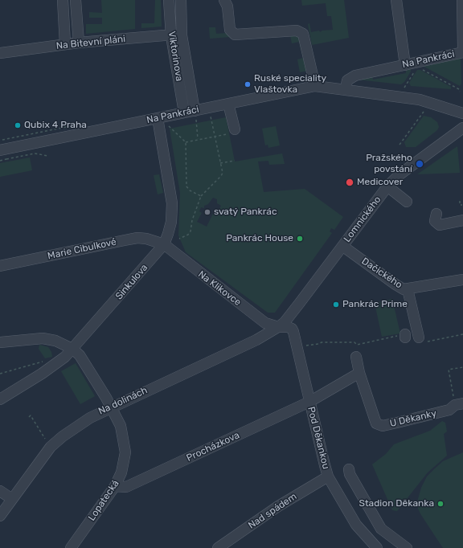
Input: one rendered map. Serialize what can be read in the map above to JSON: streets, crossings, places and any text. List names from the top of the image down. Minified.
{"streets":{"street":["Na Bitevní pláni","Viktorinova","Na Pankráci","Lomnického","Marie Cibulkové","Dačického","Sinkulova","Na Klikovce","Na dolinách","U Děkanky","Pod Děkankou","Procházkova","Lopatecká","Nad spádem"]},"crossings":[["Na Bitevní pláni","Viktorinova"],["Viktorinova","Na Pankráci"],["Na Pankráci","Sinkulova"],["Lomnického","Dačického"],["Lomnického","Na Klikovce"],["Lomnického","Na dolinách"],["Lomnického","Pod Děkankou"],["Marie Cibulkové","Sinkulova"],["Marie Cibulkové","Na Klikovce"],["Sinkulova","Na Klikovce"],["Sinkulova","Lopatecká"],["Na Klikovce","Na dolinách"],["Na Klikovce","Pod Děkankou"],["Na dolinách","Pod Děkankou"],["Na dolinách","Lopatecká"],["Pod Děkankou","Procházkova"],["Pod Děkankou","Nad spádem"],["Procházkova","Lopatecká"]],"places":["Ruské speciality Vlaštovka","Qubix 4 Praha","Pražského povstání","Medicover","svatý Pankrác","Pankrác House","Pankrác Prime","Stadion Děkanka"]}
